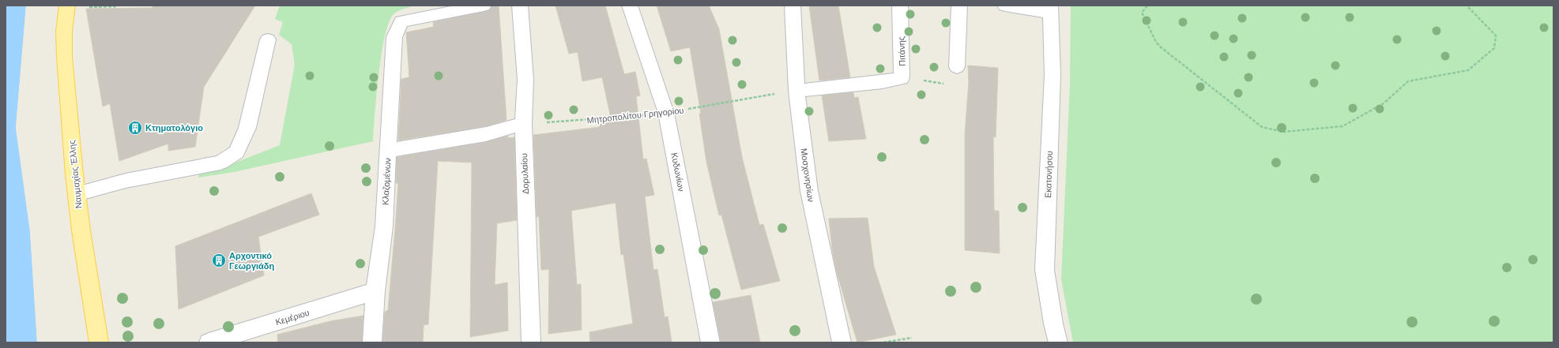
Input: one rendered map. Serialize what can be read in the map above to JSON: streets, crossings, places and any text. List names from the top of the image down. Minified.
{"streets":{"main road":["Ναυμαχίας Έλλης"],"street":["Πιτάνης","Κυδωνίων","Δορυλαίου","Εκατονήσου","Μοσχονησίων","Κλαζομένων","Κεμέριου"],"path":["Μητροπολίτου Γρηγορίου"]},"crossings":[["Πιτάνης","Μητροπολίτου Γρηγορίου"],["Πιτάνης","Μοσχονησίων"],["Μητροπολίτου Γρηγορίου","Κυδωνίων"],["Μητροπολίτου Γρηγορίου","Δορυλαίου"],["Μητροπολίτου Γρηγορίου","Μοσχονησίων"],["Κλαζομένων","Κεμέριου"]],"places":{"building":["Κτηματολόγιο","Αρχοντικό Γεωργιάδη"]}}
